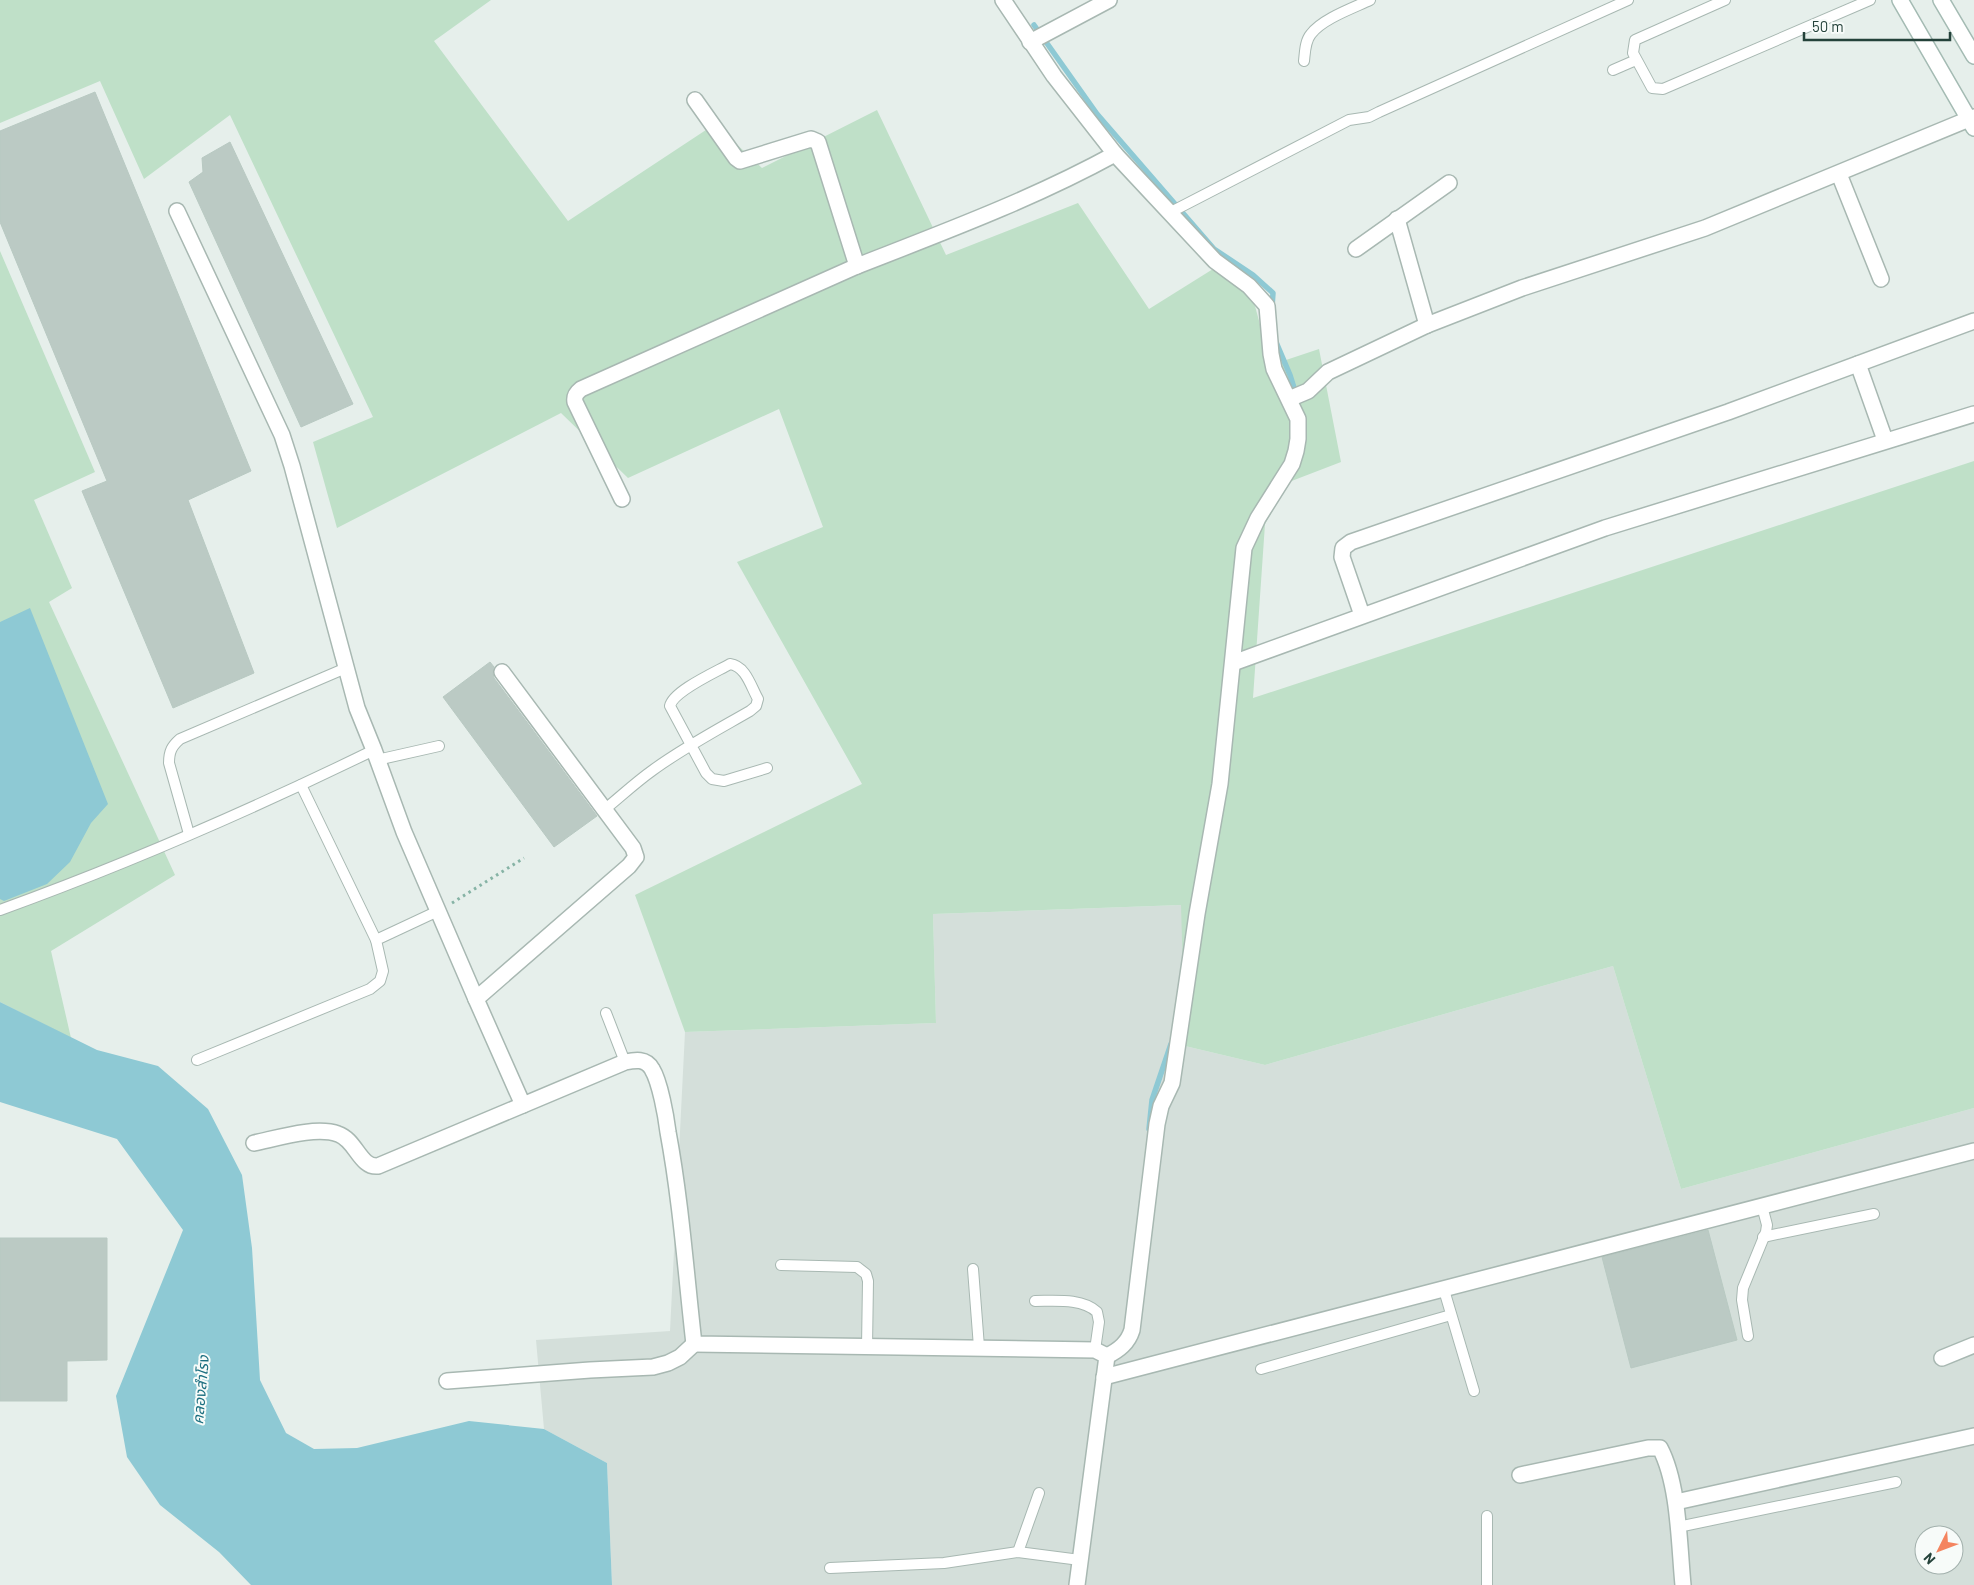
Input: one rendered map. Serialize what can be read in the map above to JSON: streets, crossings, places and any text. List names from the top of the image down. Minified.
{"water":["คลองสำโรง"],"scale_bar":"50 m","north":"bottom left"}
